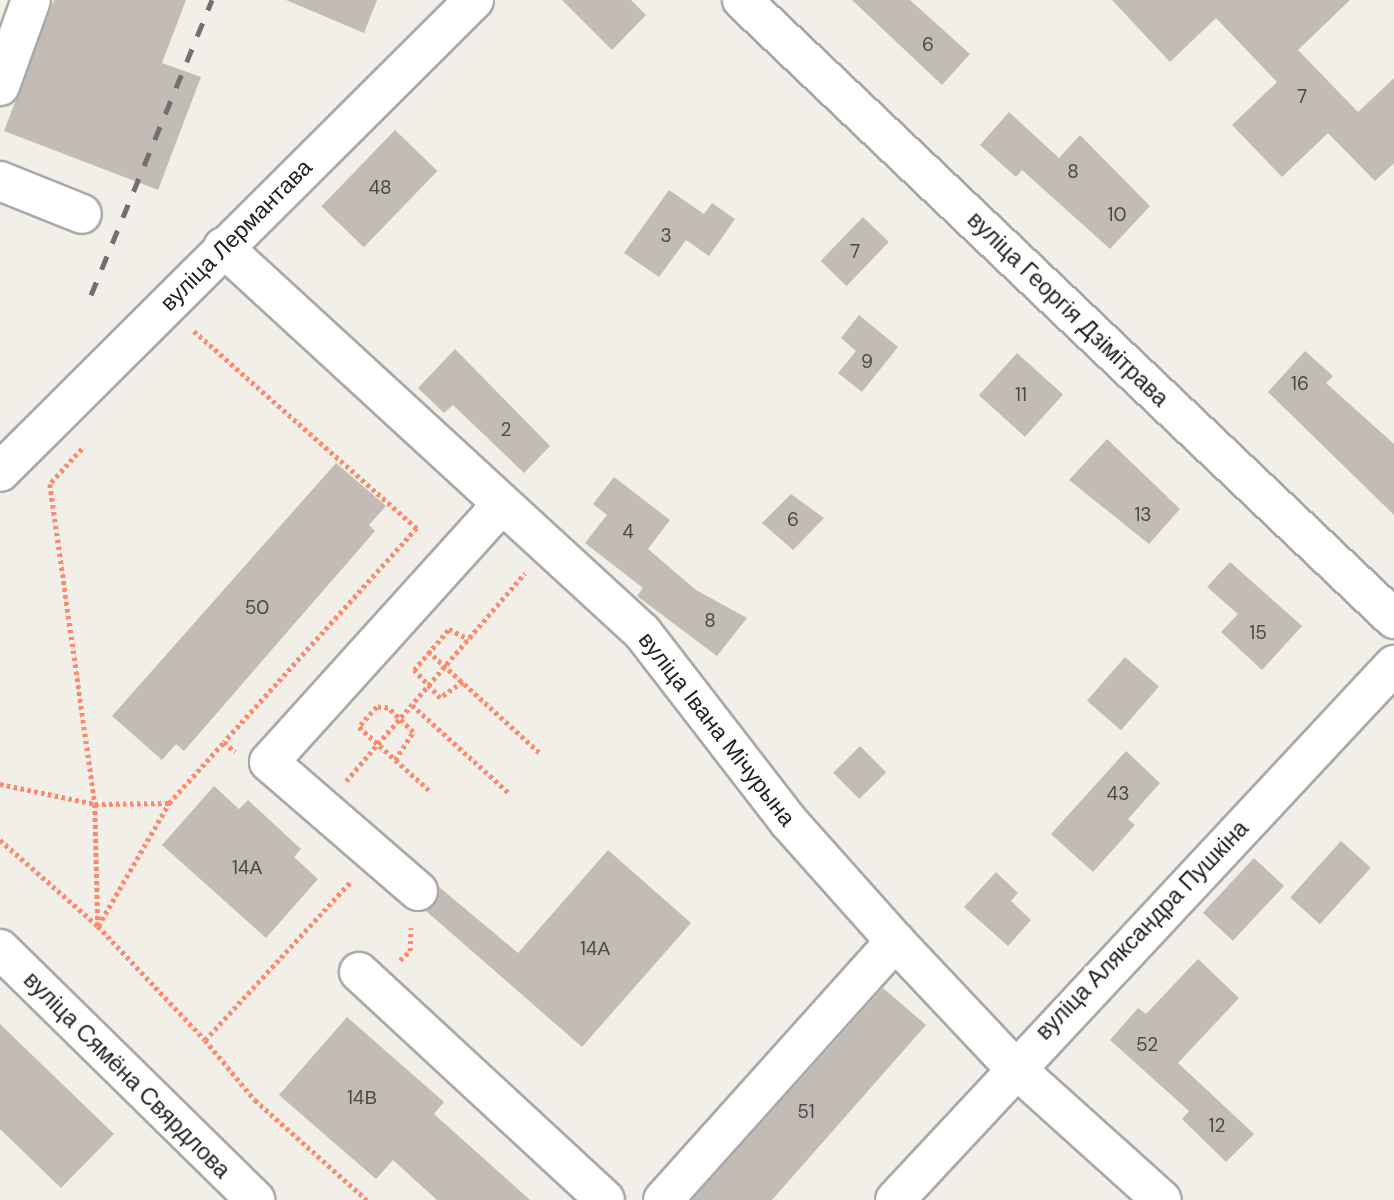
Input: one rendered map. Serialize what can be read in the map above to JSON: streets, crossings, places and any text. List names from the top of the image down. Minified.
{"streets":{"street":["вуліца Лермантава","вуліца Георгія Дзімітрава","вуліца Івана Мічурына","вуліца Аляксандра Пушкіна","вуліца Сямёна Свярдлова"]},"crossings":[["вуліца Лермантава","вуліца Івана Мічурына"],["вуліца Івана Мічурына","вуліца Аляксандра Пушкіна"]],"house_numbers":["6","7","8","48","10","3","7","9","16","11","2","13","6","4","50","8","15","43","14А","14А","52","14В","51","12"]}
